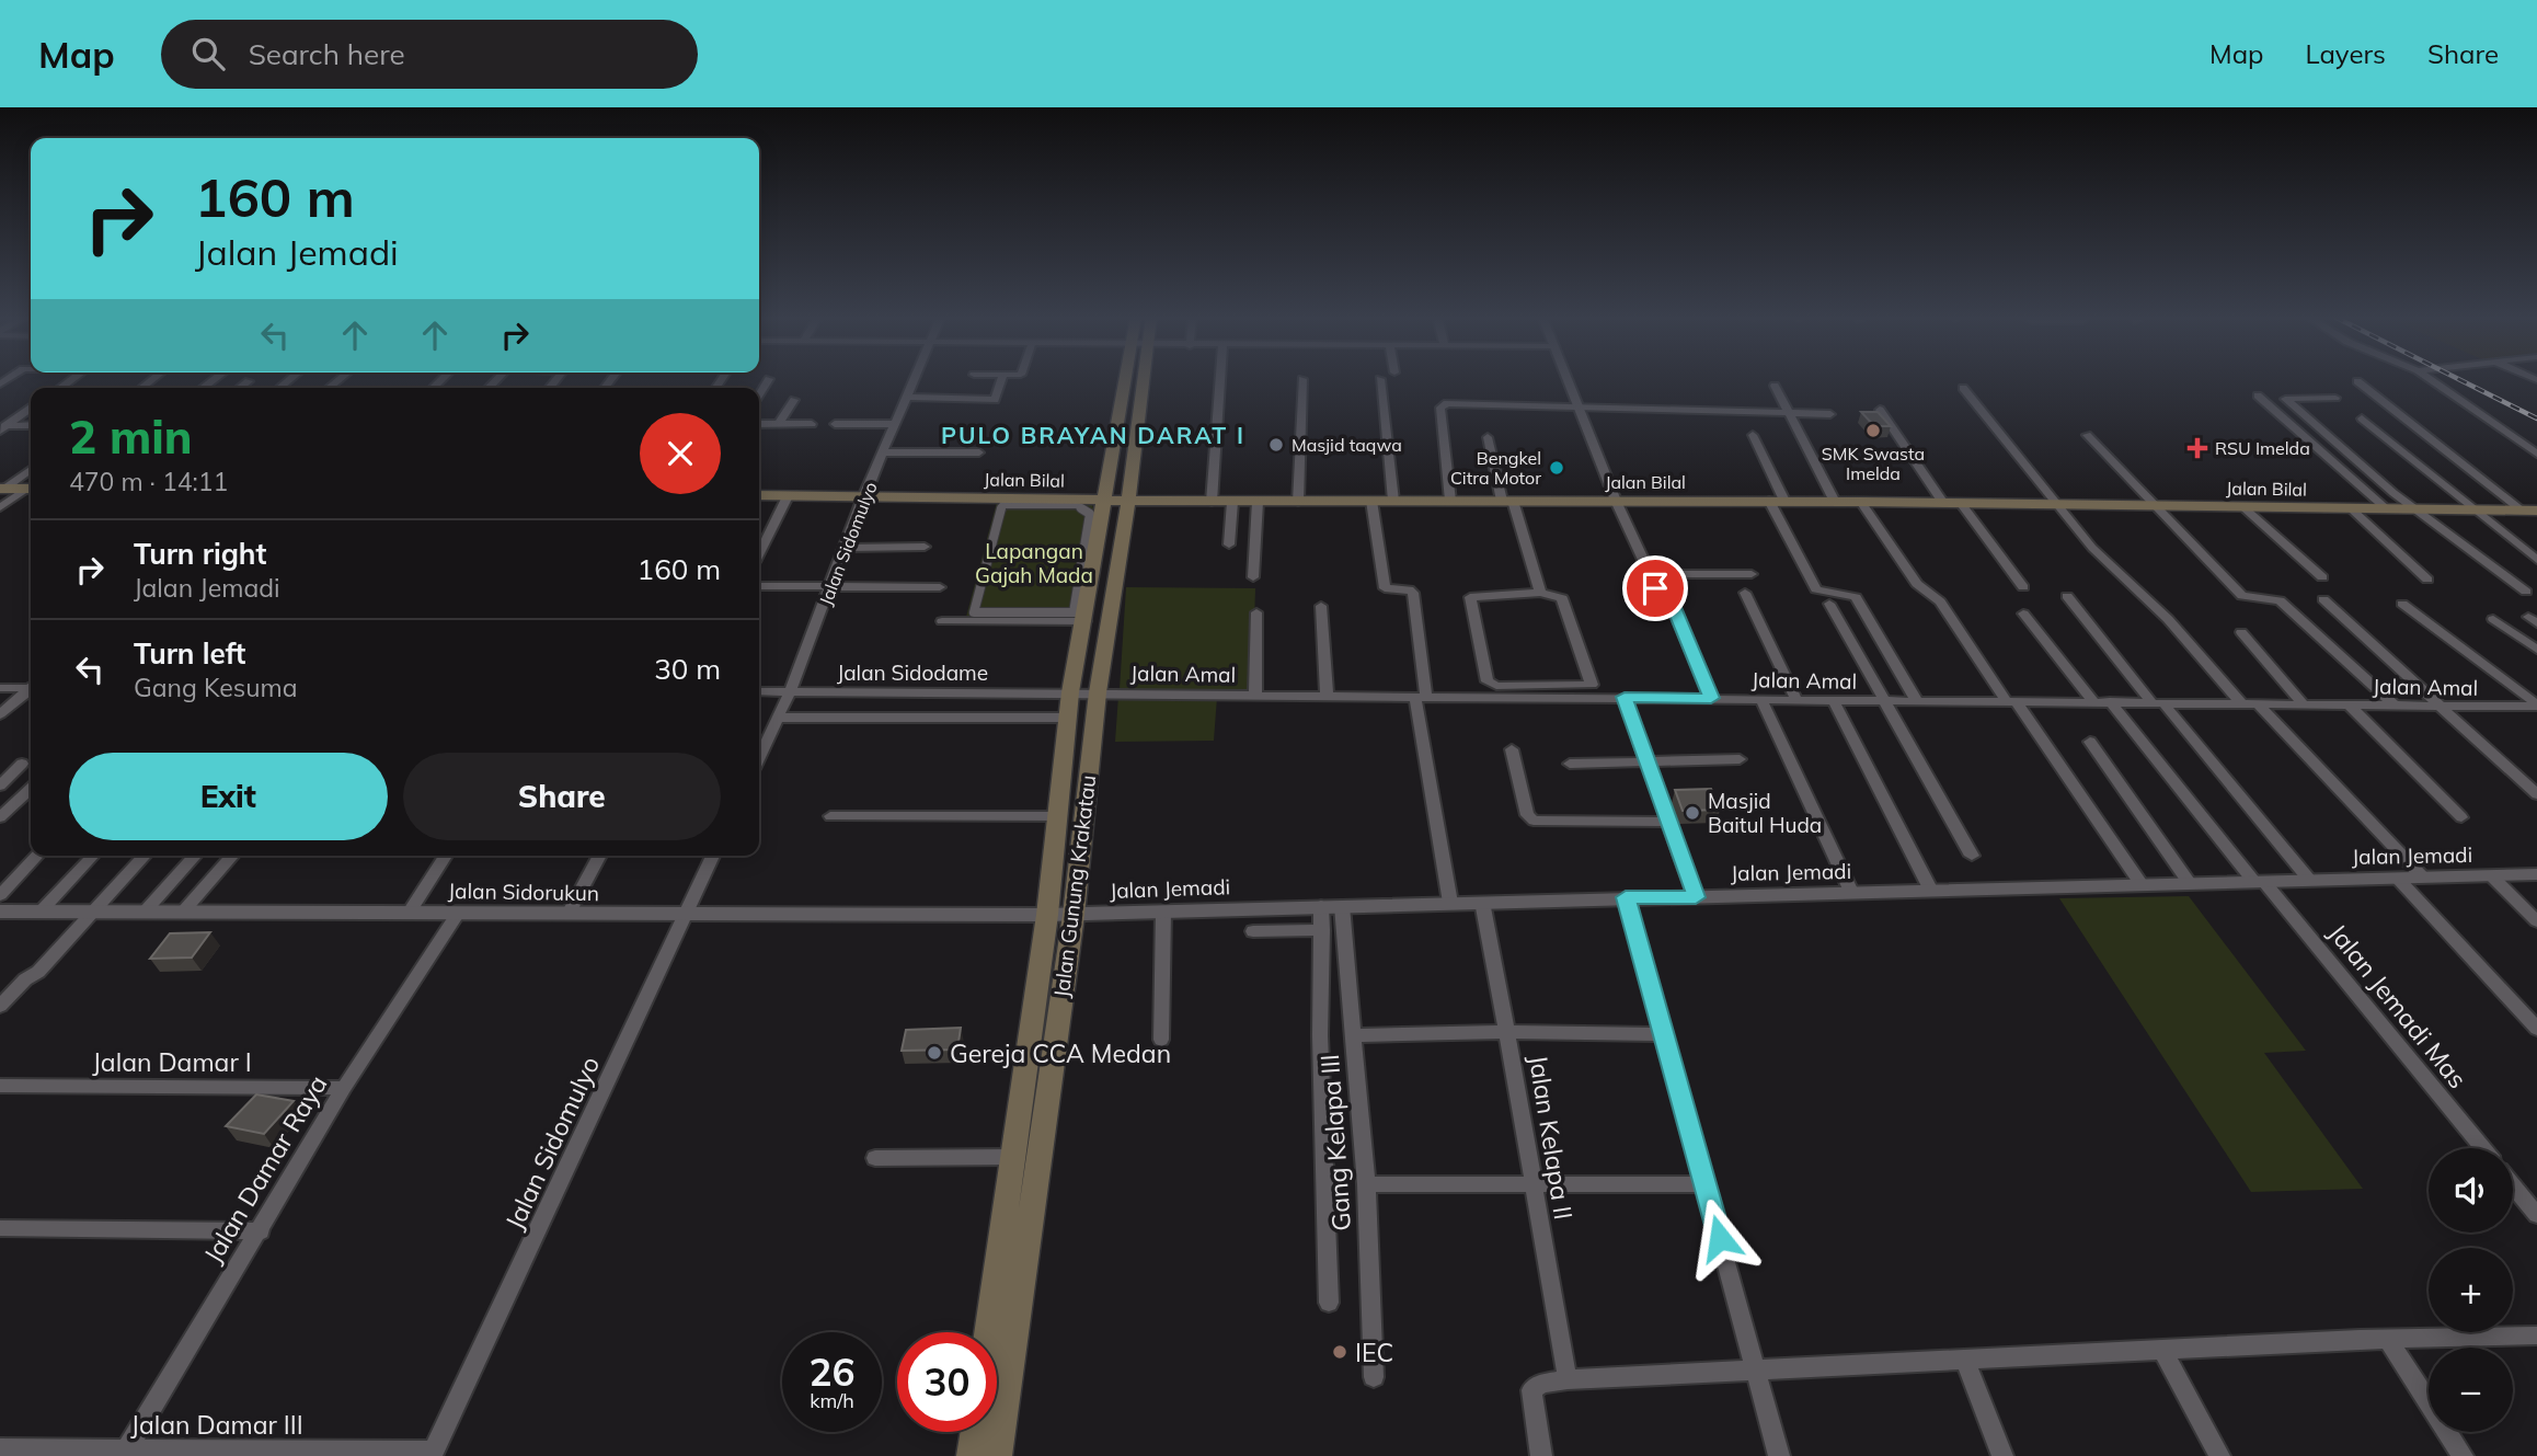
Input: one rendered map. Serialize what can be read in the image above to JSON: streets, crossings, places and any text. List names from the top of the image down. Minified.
{"streets":{"main road":["Jalan Bilal","Jalan Gunung Krakatau"],"street":["Jalan Sidomulyo","Jalan Sidodame","Jalan Amal","Jalan Jemadi","Jalan Sidorukun","Jalan Jemadi Mas","Jalan Damar I","Jalan Kelapa II","Gang Kelapa III","Jalan Damar Raya","Jalan Damar III"]},"crossings":[["Jalan Bilal","Jalan Sidomulyo"],["Jalan Bilal","Jalan Gunung Krakatau"],["Jalan Sidomulyo","Jalan Sidodame"],["Jalan Sidomulyo","Jalan Sidorukun"],["Jalan Sidomulyo","Jalan Damar III"],["Jalan Sidodame","Jalan Amal"],["Jalan Sidodame","Jalan Gunung Krakatau"],["Jalan Amal","Jalan Gunung Krakatau"],["Jalan Amal","Jalan Jemadi Mas"],["Jalan Jemadi","Jalan Gunung Krakatau"],["Jalan Jemadi","Jalan Sidorukun"],["Jalan Jemadi","Jalan Jemadi Mas"],["Jalan Jemadi","Jalan Kelapa II"],["Jalan Jemadi","Gang Kelapa III"],["Jalan Gunung Krakatau","Jalan Sidorukun"],["Jalan Sidorukun","Jalan Damar Raya"],["Jalan Damar I","Jalan Damar Raya"],["Jalan Damar Raya","Jalan Damar III"]],"districts":["PULO BRAYAN DARAT I"],"parks":["Lapangan Gajah Mada"],"places":{"other":["SMK Swasta Imelda","Masjid taqwa","Bengkel Citra Motor","Masjid Baitul Huda","Gereja CCA Medan","IEC"],"health":["RSU Imelda"]},"page":{"header":"Map","search":"Search here","nav":["Map","Layers","Share"],"turn":["160 m","Jalan Jemadi"],"heading":["2 min","470 m · 14:11"],"list":[{"name":"Turn right","note":"Jalan Jemadi","value":"160 m"},{"name":"Turn left","note":"Gang Kesuma","value":"30 m"}],"buttons":["Exit","Share"],"map_buttons":["+","−"],"speed":"26 km/h","limit":"30"}}
